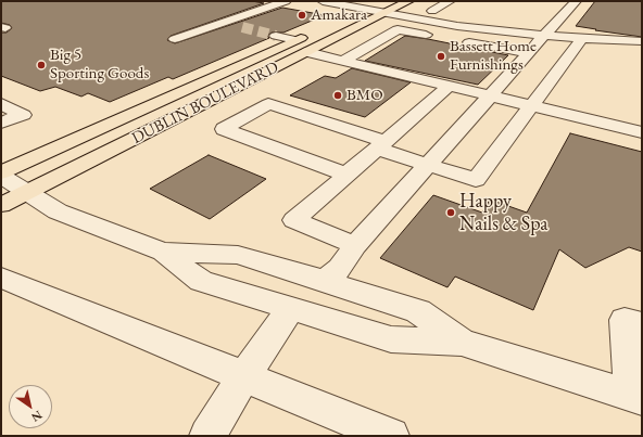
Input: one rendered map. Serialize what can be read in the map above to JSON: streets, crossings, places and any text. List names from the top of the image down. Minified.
{"streets":{"main road":["DUBLIN BOULEVARD"]},"places":["Amakara","Bassett Home Furnishings","Big 5 Sporting Goods","BMO","Happy Nails & Spa"],"north":"bottom right"}
